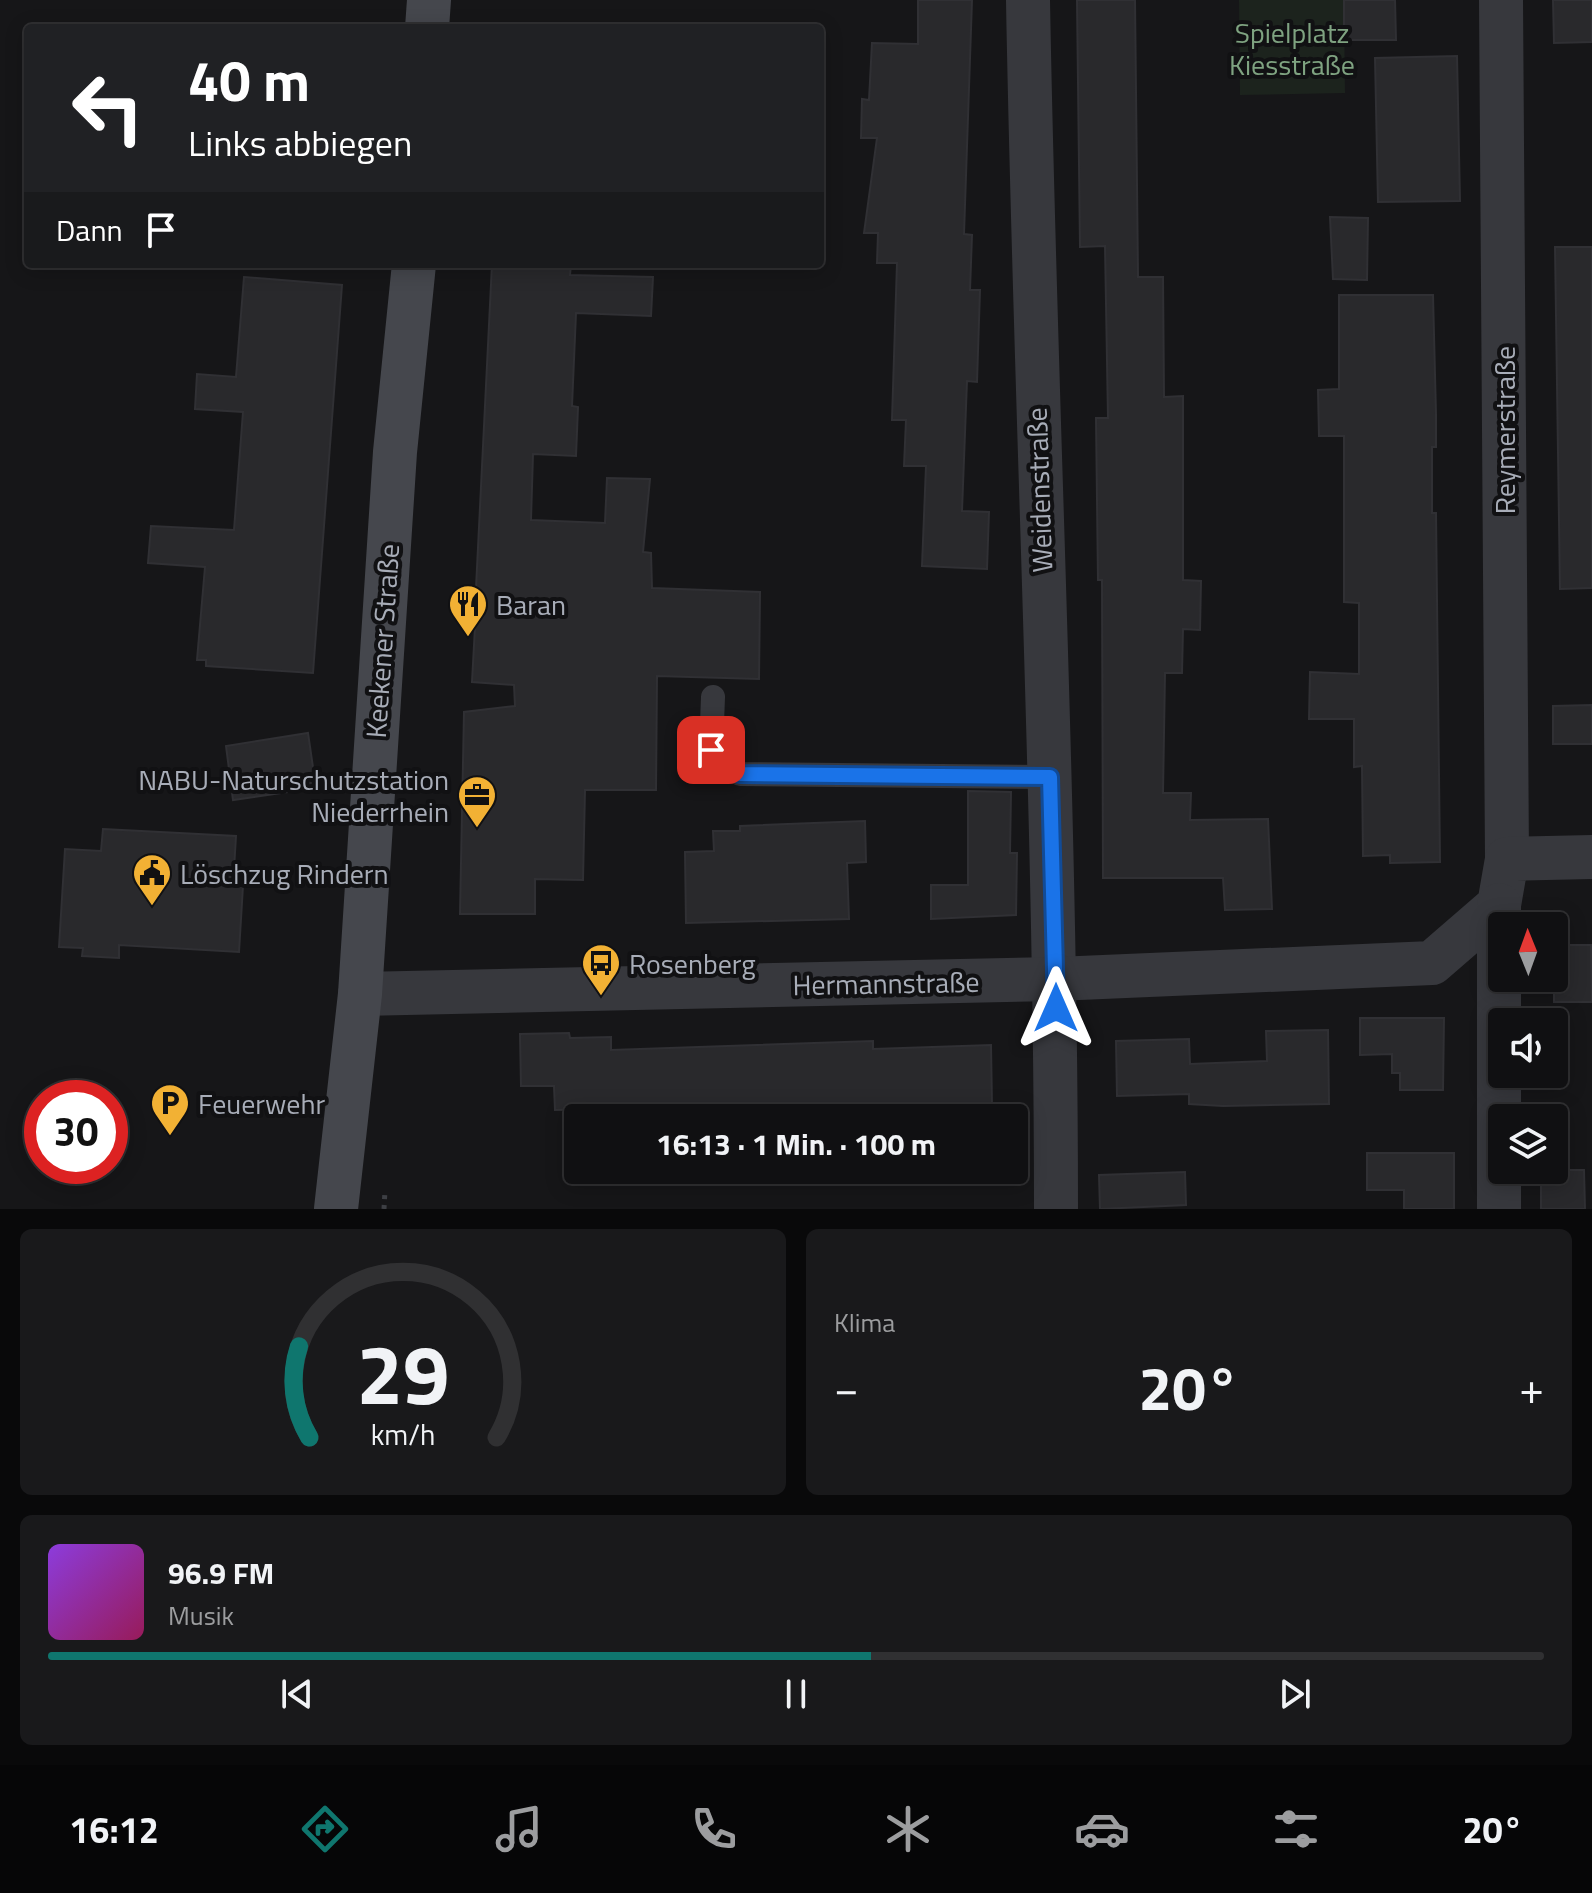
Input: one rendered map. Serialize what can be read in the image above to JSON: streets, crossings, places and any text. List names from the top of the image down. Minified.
{"streets":{"main road":["Keekener Straße"],"street":["Reymerstraße","Weidenstraße","Hermannstraße"]},"crossings":[["Weidenstraße","Hermannstraße"],["Keekener Straße","Hermannstraße"]],"parks":["Spielplatz Kiesstraße"],"places":{"restaurant":["Baran"],"office":["NABU-Naturschutzstation Niederrhein"],"public building":["Löschzug Rindern"],"bus stop":["Rosenberg"],"parking":["Feuerwehr"]},"north":"top","page":{"turn":["40 m","Links abbiegen"],"then":"Dann","limit":"30","trip":"16:13 · 1 Min. · 100 m","tile":"Klima","heat":["−","20°","+"],"song":["96.9 FM","Musik"],"tabs":["16:12","20°"],"gauge":["29","km/h"]}}
